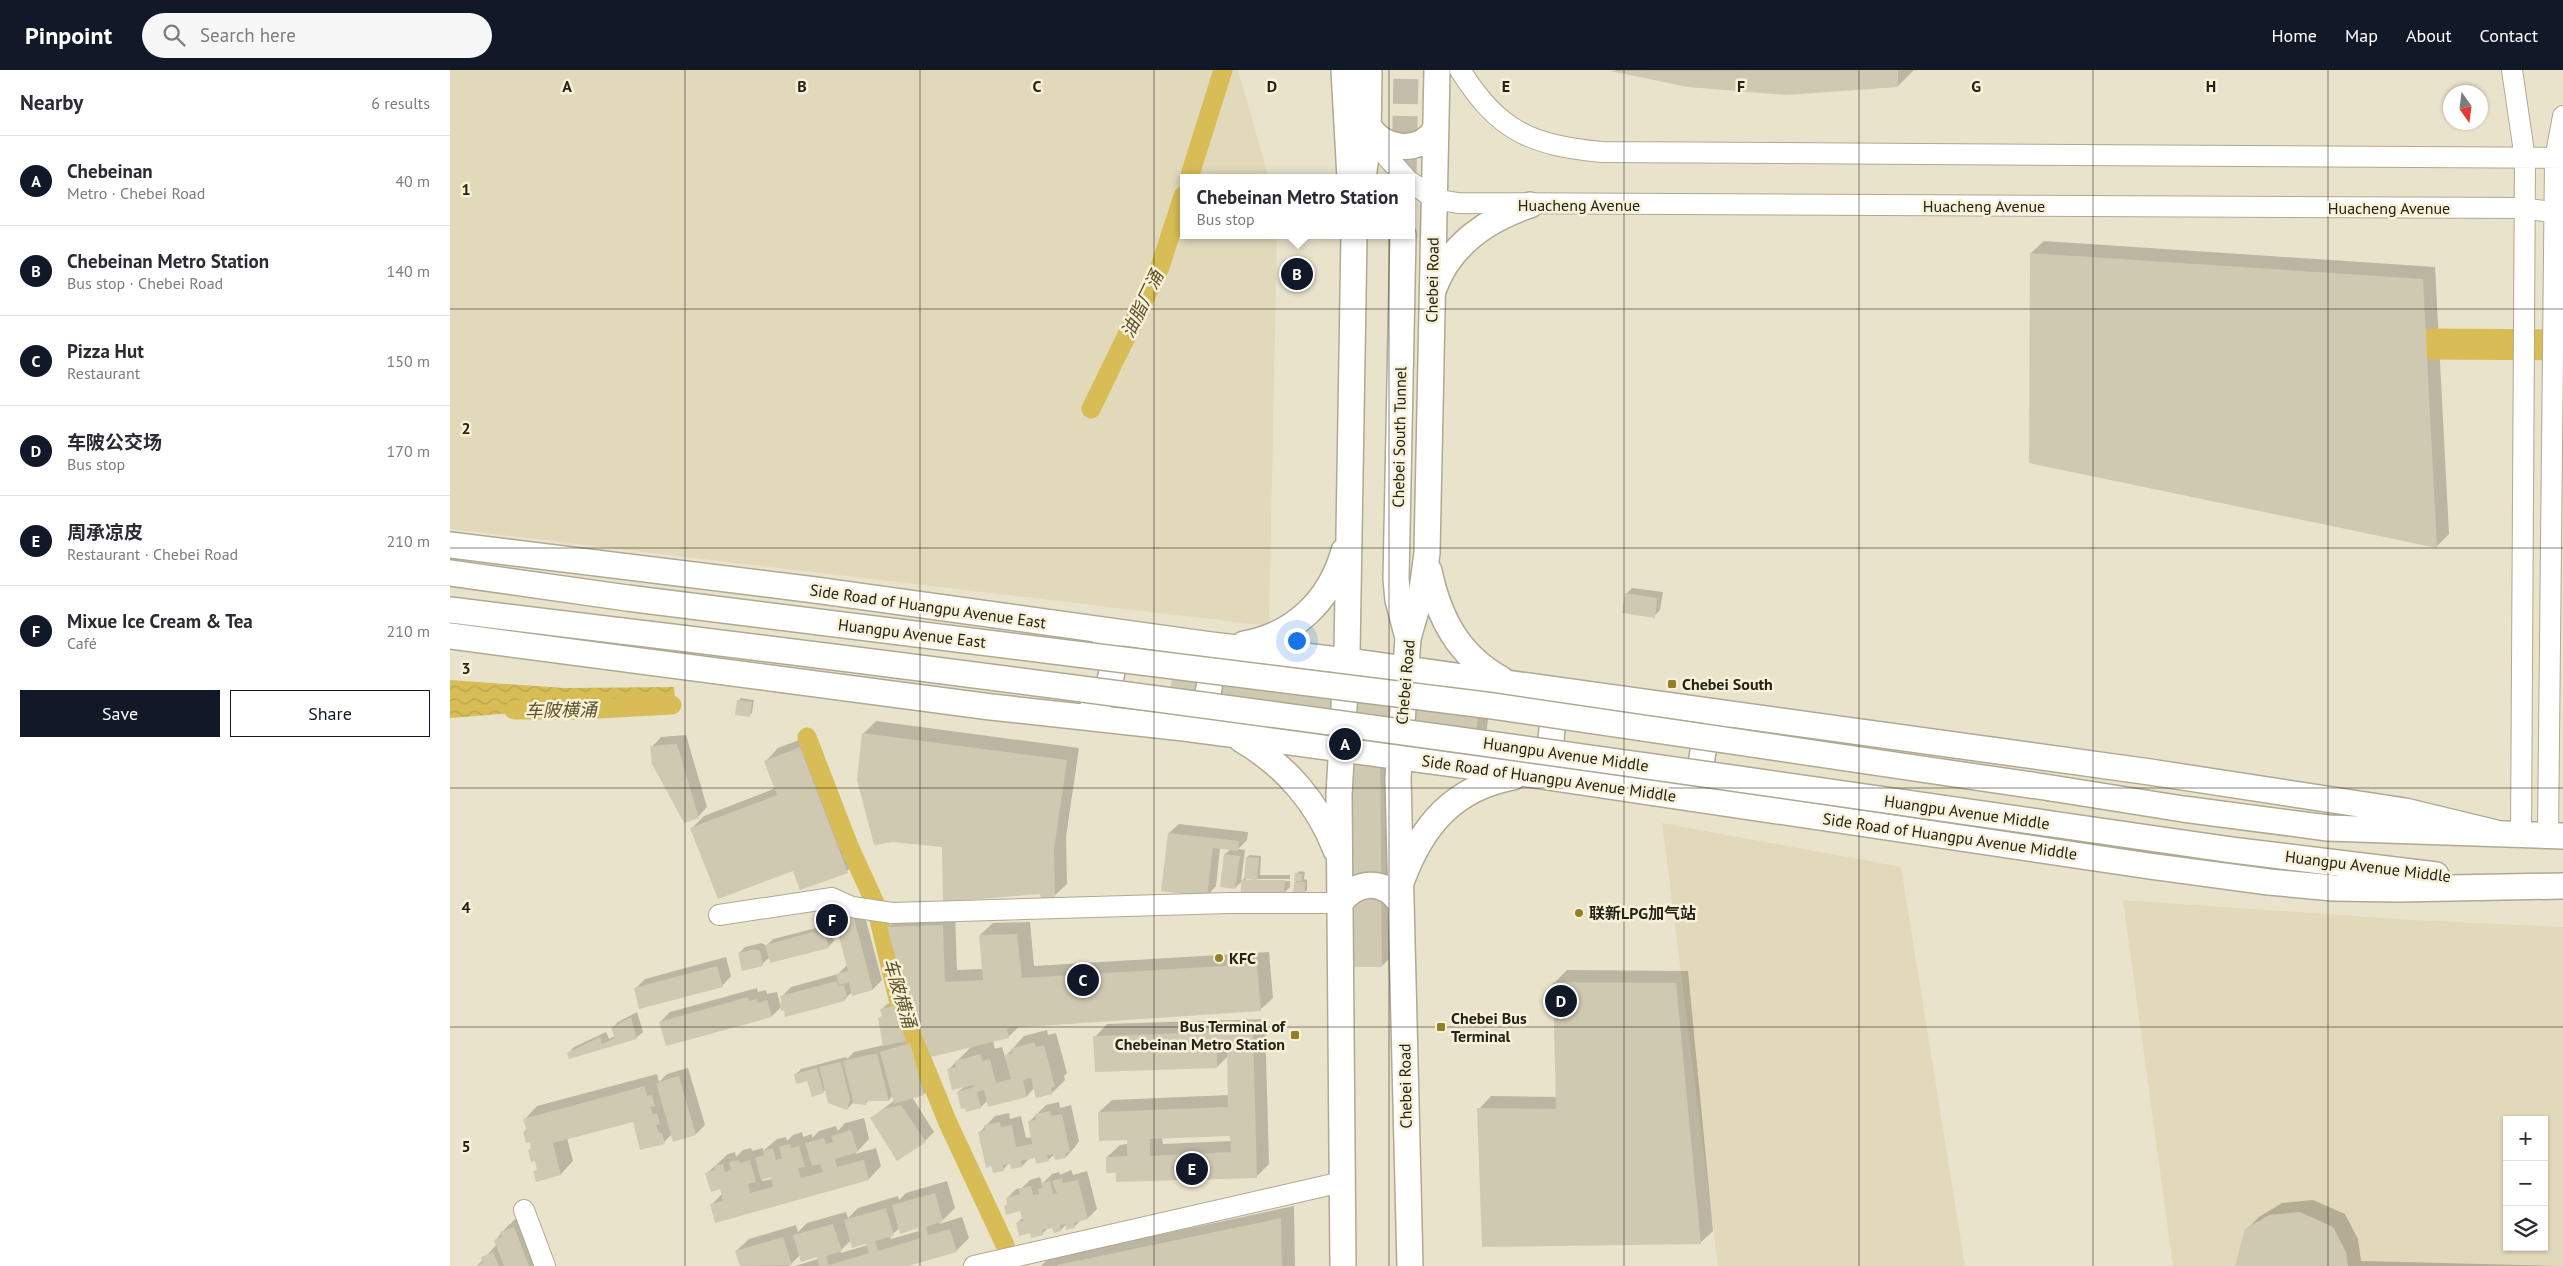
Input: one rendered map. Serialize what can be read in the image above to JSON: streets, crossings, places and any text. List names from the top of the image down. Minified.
{"streets":{"main road":["Chebei Road","Chebei South Tunnel","Side Road of Huangpu Avenue East","Huangpu Avenue East","Huangpu Avenue Middle","Side Road of Huangpu Avenue Middle"],"street":["Huacheng Avenue"]},"crossings":[["Huacheng Avenue","Chebei Road"],["Chebei Road","Chebei South Tunnel"],["Chebei Road","Side Road of Huangpu Avenue East"],["Chebei Road","Side Road of Huangpu Avenue Middle"],["Huangpu Avenue East","Huangpu Avenue Middle"],["Huangpu Avenue Middle","Side Road of Huangpu Avenue Middle"]],"water":["油脂厂涌","车陂横涌"],"places":{"transit":["Chebei South","Chebei Bus Terminal","Bus Terminal of Chebeinan Metro Station"],"other":["联新LPG加气站","KFC"]},"north":"bottom","page":{"header":"Pinpoint","search":"Search here","nav":["Home","Map","About","Contact"],"heading":["Nearby","6 results"],"list":[{"mark":"A","name":"Chebeinan","note":"Metro · Chebei Road","value":"40 m"},{"mark":"B","name":"Chebeinan Metro Station","note":"Bus stop · Chebei Road","value":"140 m"},{"mark":"C","name":"Pizza Hut","note":"Restaurant","value":"150 m"},{"mark":"D","name":"车陂公交场","note":"Bus stop","value":"170 m"},{"mark":"E","name":"周承凉皮","note":"Restaurant · Chebei Road","value":"210 m"},{"mark":"F","name":"Mixue Ice Cream & Tea","note":"Café","value":"210 m"}],"popup":["Chebeinan Metro Station","Bus stop"],"pins":["B","A","F","C","D","E"],"buttons":["Save","Share"],"map_buttons":["+","−"]},"grid":{"columns":["A","B","C","D","E","F","G","H"],"rows":["1","2","3","4","5"]}}
